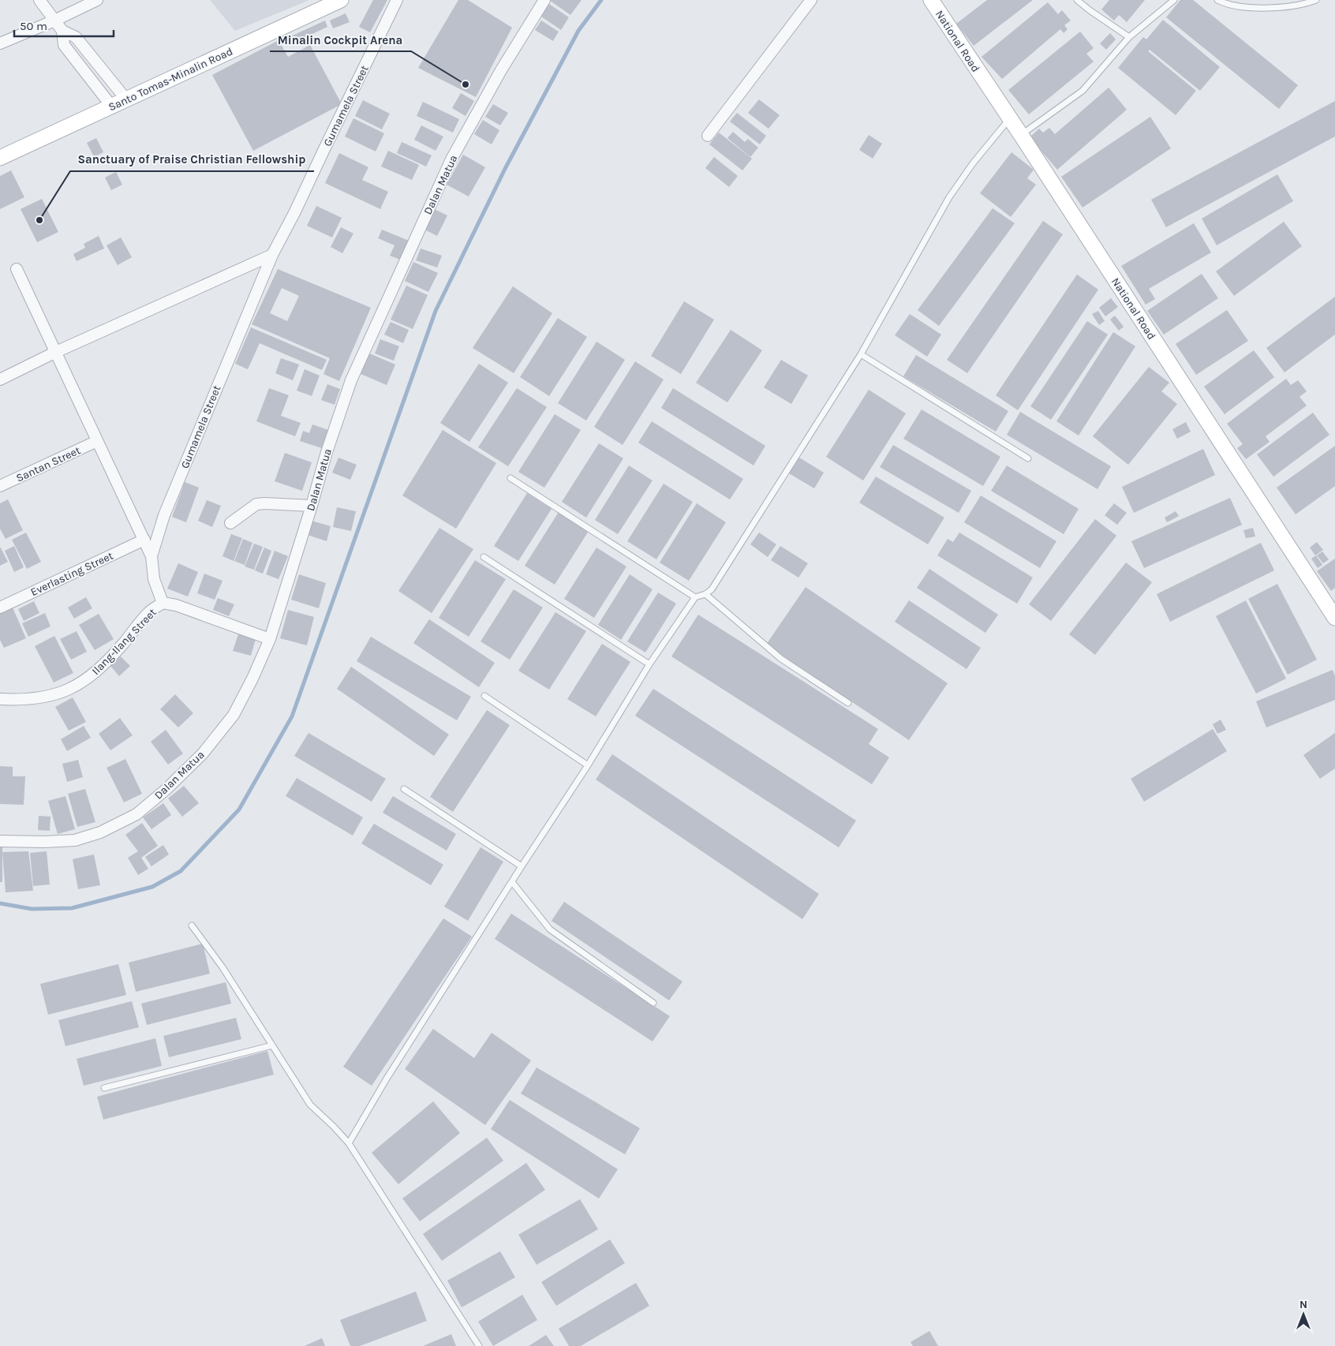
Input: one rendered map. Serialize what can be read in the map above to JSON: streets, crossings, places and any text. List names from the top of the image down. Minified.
{"streets":{"main road":["National Road","Santo Tomas-Minalin Road"],"street":["Gumamela Street","Dalan Matua","Santan Street","Everlasting Street","Ilang-Ilang Street"]},"crossings":[["Gumamela Street","Ilang-Ilang Street"],["Dalan Matua","Ilang-Ilang Street"]],"places":["Minalin Cockpit Arena","Sanctuary of Praise Christian Fellowship"],"scale_bar":"50 m","north":"top"}
